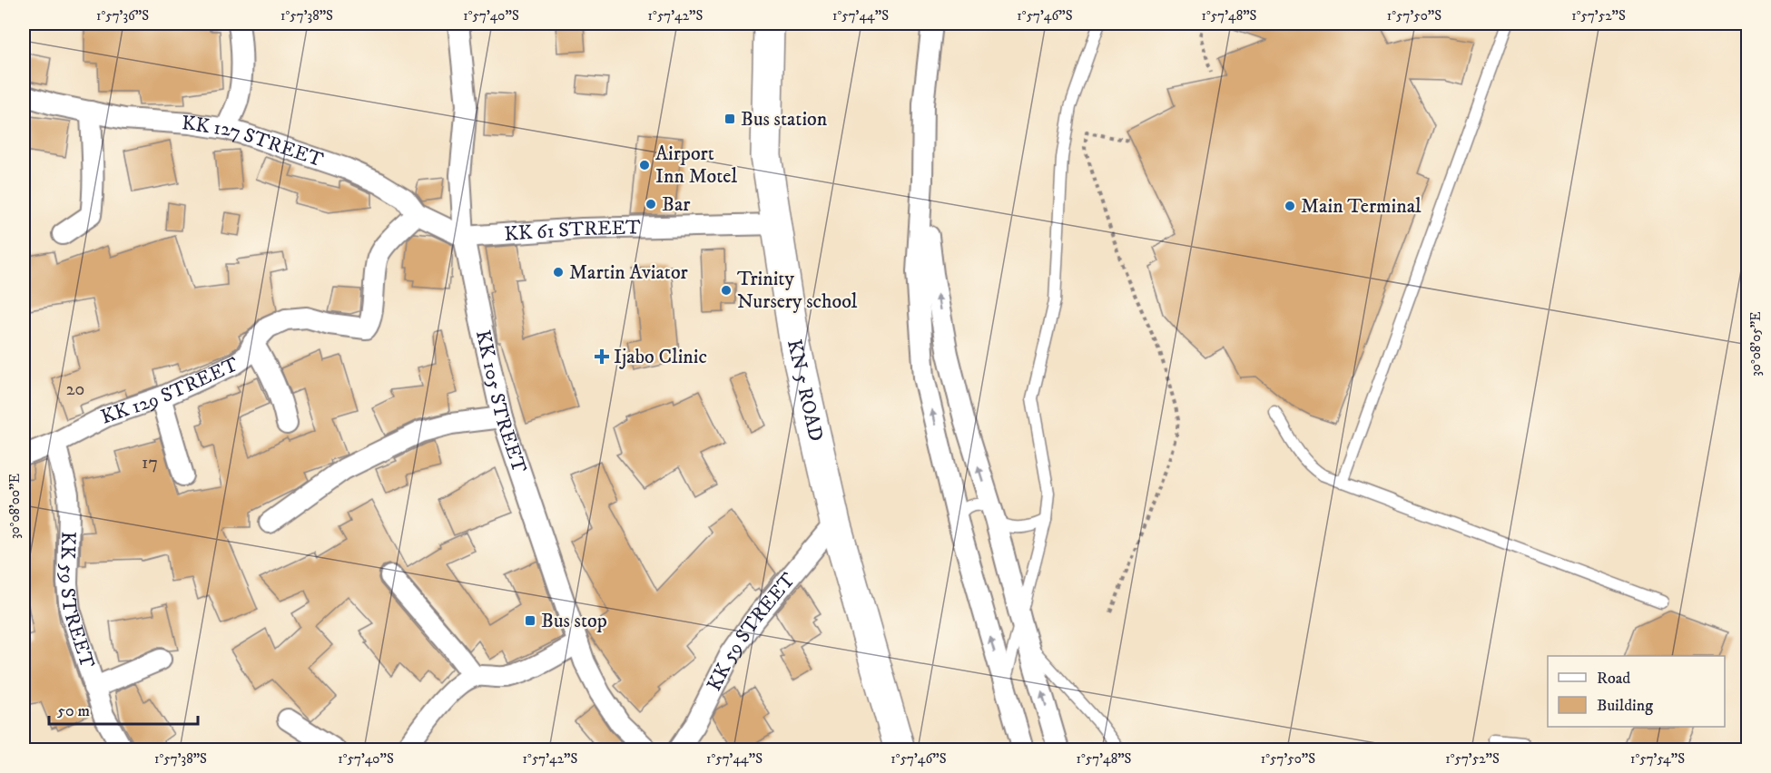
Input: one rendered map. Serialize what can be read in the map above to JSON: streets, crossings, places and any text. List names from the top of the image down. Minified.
{"streets":{"main road":["KN 5 ROAD"],"street":["KK 127 STREET","KK 61 STREET","KK 129 STREET","KK 105 STREET","KK 59 STREET"]},"crossings":[["KK 127 STREET","KK 61 STREET"],["KK 127 STREET","KK 129 STREET"],["KK 127 STREET","KK 105 STREET"],["KK 61 STREET","KN 5 ROAD"],["KK 61 STREET","KK 105 STREET"],["KK 129 STREET","KK 59 STREET"],["KN 5 ROAD","KK 59 STREET"]],"places":{"transit":["Bus station","Bus stop"],"other":["Airport Inn Motel","Bar","Main Terminal","Martin Aviator","Trinity Nursery school"],"health":["Ijabo Clinic"]},"house_numbers":["20","17"],"legend":["Road","Building"],"scale_bar":"50 m","coordinates":["1°57'36\"S","1°57'38\"S","1°57'40\"S","1°57'42\"S","1°57'44\"S","1°57'46\"S","1°57'48\"S","1°57'50\"S","1°57'52\"S","30°08'05\"E","30°08'00\"E","1°57'54\"S"]}
